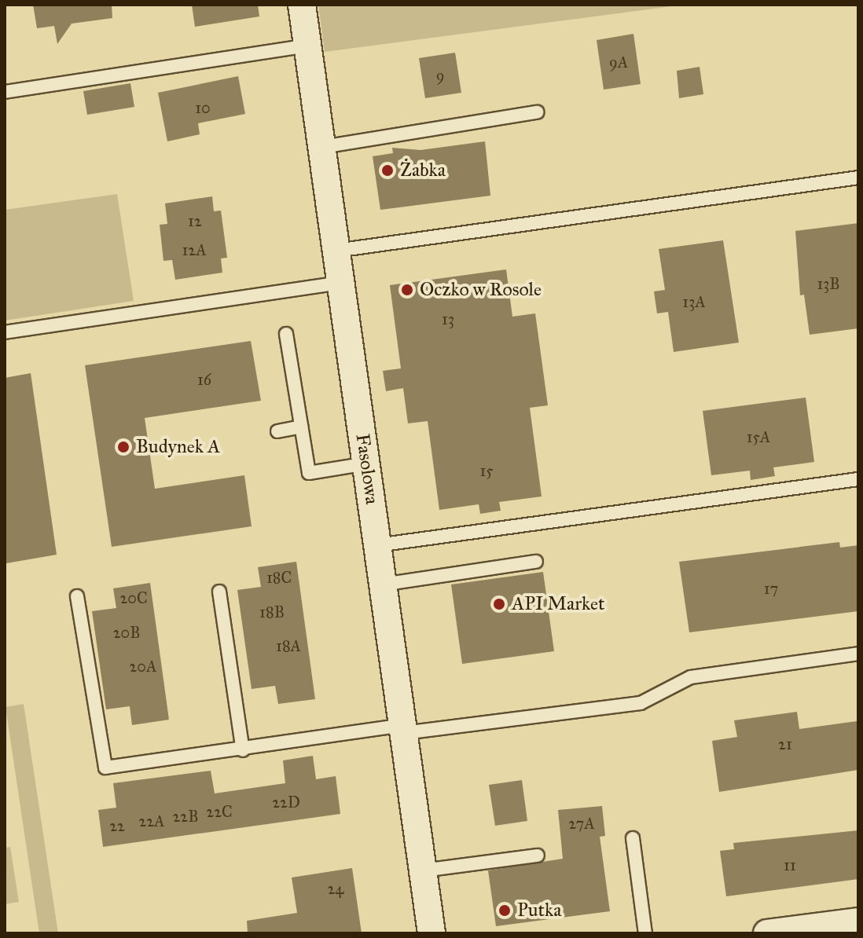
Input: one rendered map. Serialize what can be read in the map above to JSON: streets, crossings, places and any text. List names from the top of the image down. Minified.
{"streets":{"street":["Fasolowa"]},"places":["Żabka","Oczko w Rosole","Budynek A","API Market","Putka"],"house_numbers":["9A","9","10","12","12A","13B","13A","13","16","15A","15","18C","17","20C","18B","20B","18A","20A","21","22D","22C","22B","22A","27A","22","11","24"]}
